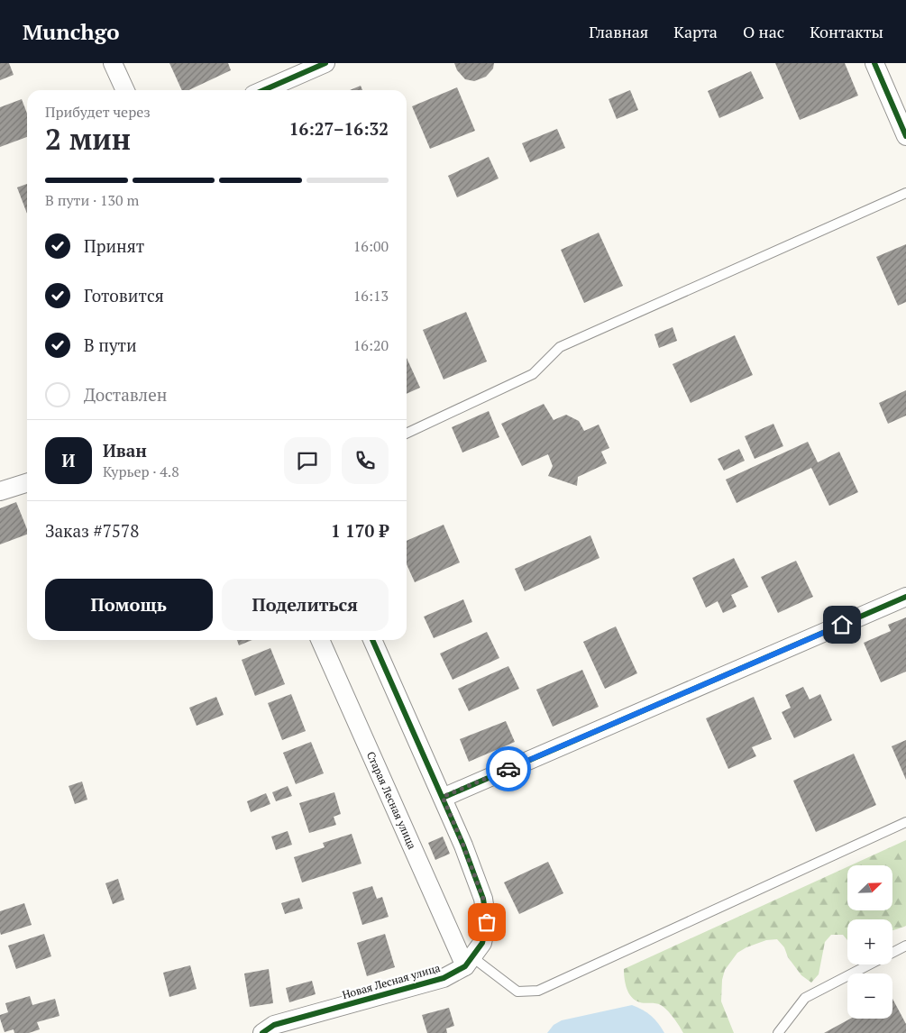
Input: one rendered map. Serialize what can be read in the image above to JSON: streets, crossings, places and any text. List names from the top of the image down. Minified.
{"streets":{"street":["Старая Лесная улица","Новая Лесная улица"]},"crossings":[["Старая Лесная улица","Новая Лесная улица"]],"north":"top right","page":{"header":"Munchgo","nav":["Главная","Карта","О нас","Контакты"],"heading":["2 мин","Прибудет через","16:27–16:32"],"panel":["Иван","Курьер · 4.8","Заказ #7578","1 170 ₽"],"bar":"В пути · 130 m","list":[["Принят","16:00"],["Готовится","16:13"],["В пути","16:20"],"Доставлен"],"round":"И","buttons":["Помощь","Поделиться"],"map_buttons":["+","−"]}}
